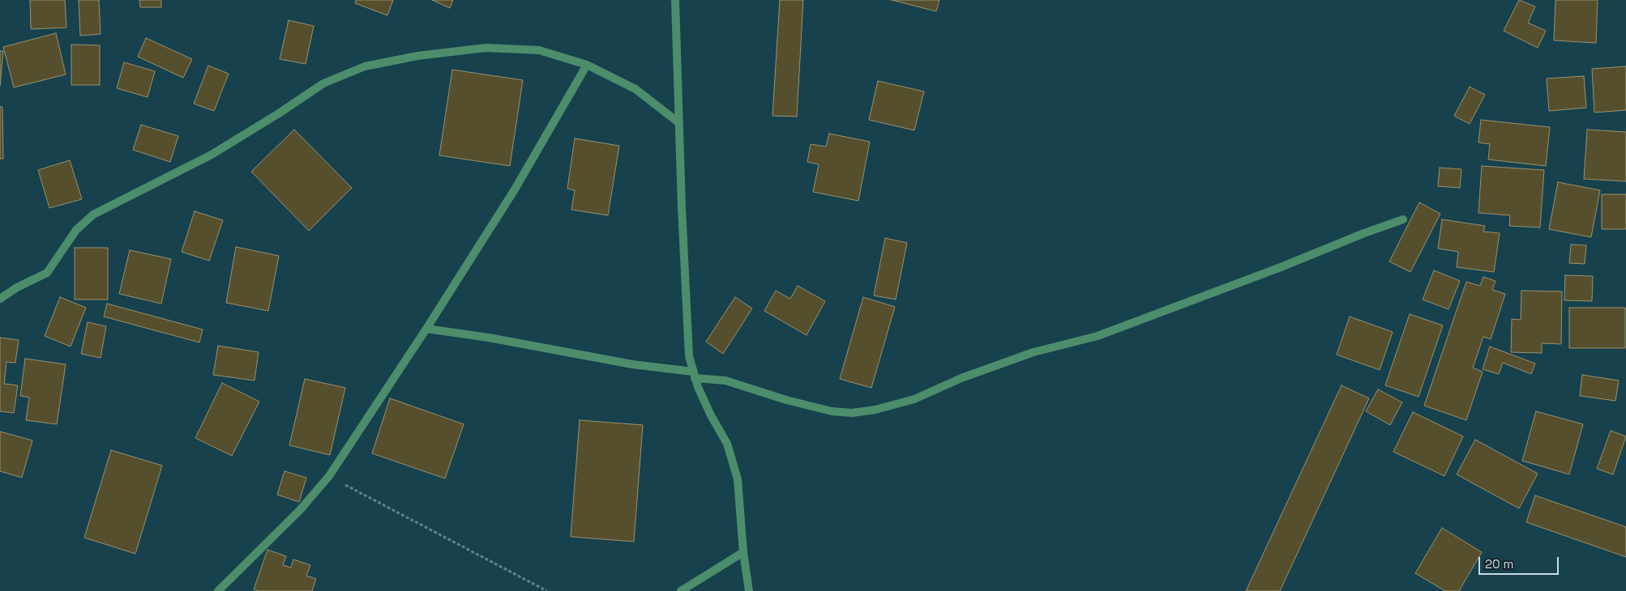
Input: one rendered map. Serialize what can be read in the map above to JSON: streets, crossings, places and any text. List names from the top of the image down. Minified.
{"scale_bar":"20 m"}
